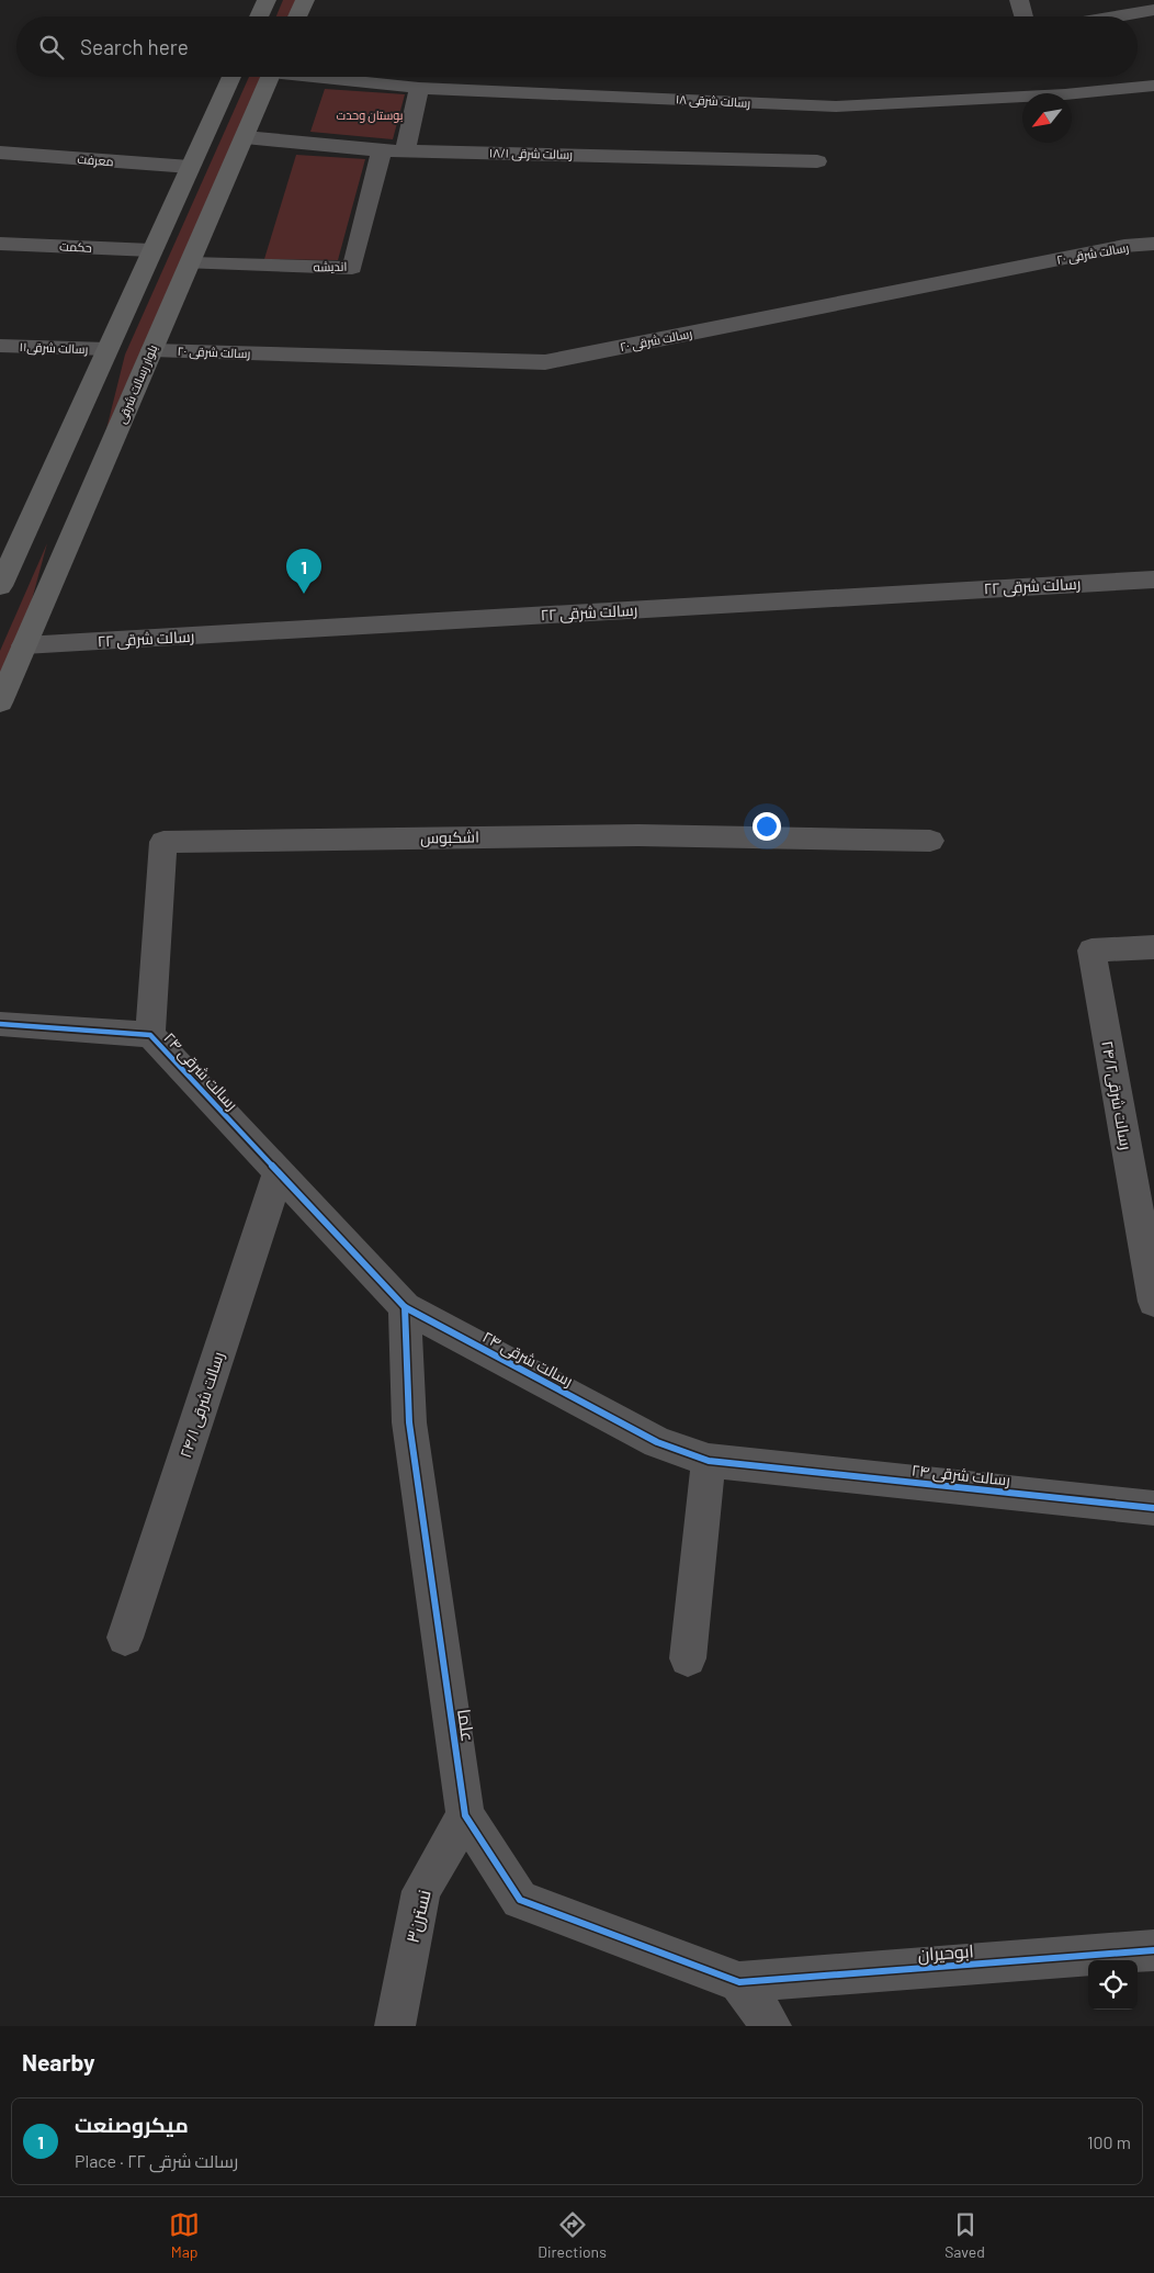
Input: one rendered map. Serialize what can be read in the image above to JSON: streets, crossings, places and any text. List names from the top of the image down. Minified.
{"streets":{"main road":["بلوار رسالت شرقی"],"street":["رسالت شرقی ۱۸","رسالت شرقی ۱۸/۱","معرفت","حکمت","رسالت شرقی ۲۰","اندیشه","رسالت شرقی۱۱","رسالت شرقی ۲۲","اشکبوس","رسالت شرقی ۲۴","رسالت شرقی۲۴/۲","رسالت شرقی ۲۴/۱","علما","نسترن۳","ابوحیران"]},"crossings":[["رسالت شرقی ۱۸/۱","اندیشه"],["رسالت شرقی ۱۸/۱","بلوار رسالت شرقی"],["رسالت شرقی ۲۰","بلوار رسالت شرقی"],["اندیشه","بلوار رسالت شرقی"],["بلوار رسالت شرقی","رسالت شرقی ۲۲"],["اشکبوس","رسالت شرقی ۲۴"],["رسالت شرقی ۲۴","رسالت شرقی ۲۴/۱"],["رسالت شرقی ۲۴","علما"],["علما","نسترن۳"],["علما","ابوحیران"]],"parks":["بوستان وحدت"],"north":"bottom left","page":{"search":"Search here","pins":"1","heading":"Nearby","list":[{"mark":"1","name":"میکروصنعت","note":"Place · رسالت شرقی ۲۲","value":"100 m"}],"nav":["Map","Directions","Saved"]}}
